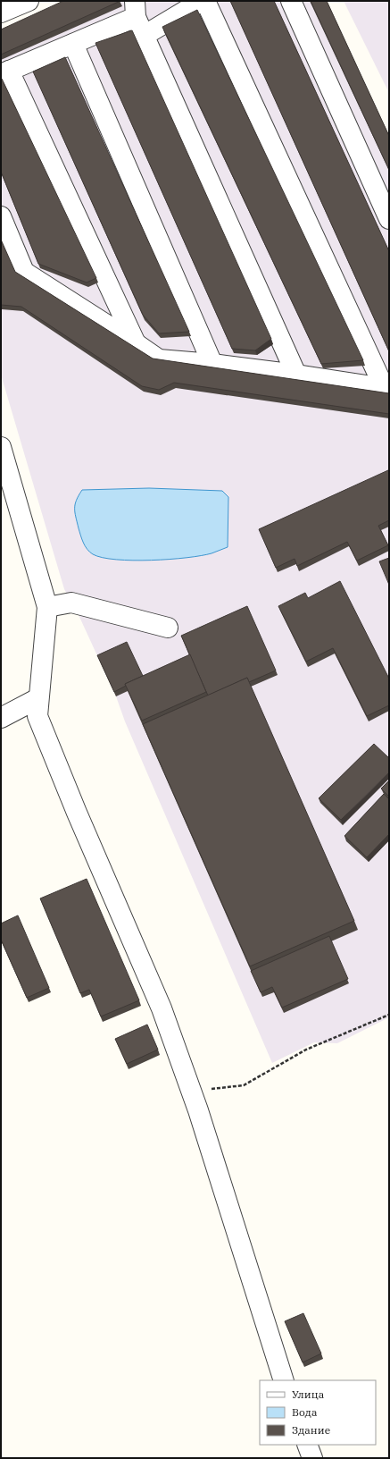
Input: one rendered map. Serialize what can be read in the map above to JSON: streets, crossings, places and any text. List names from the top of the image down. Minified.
{"legend":["Улица","Вода","Здание"]}
